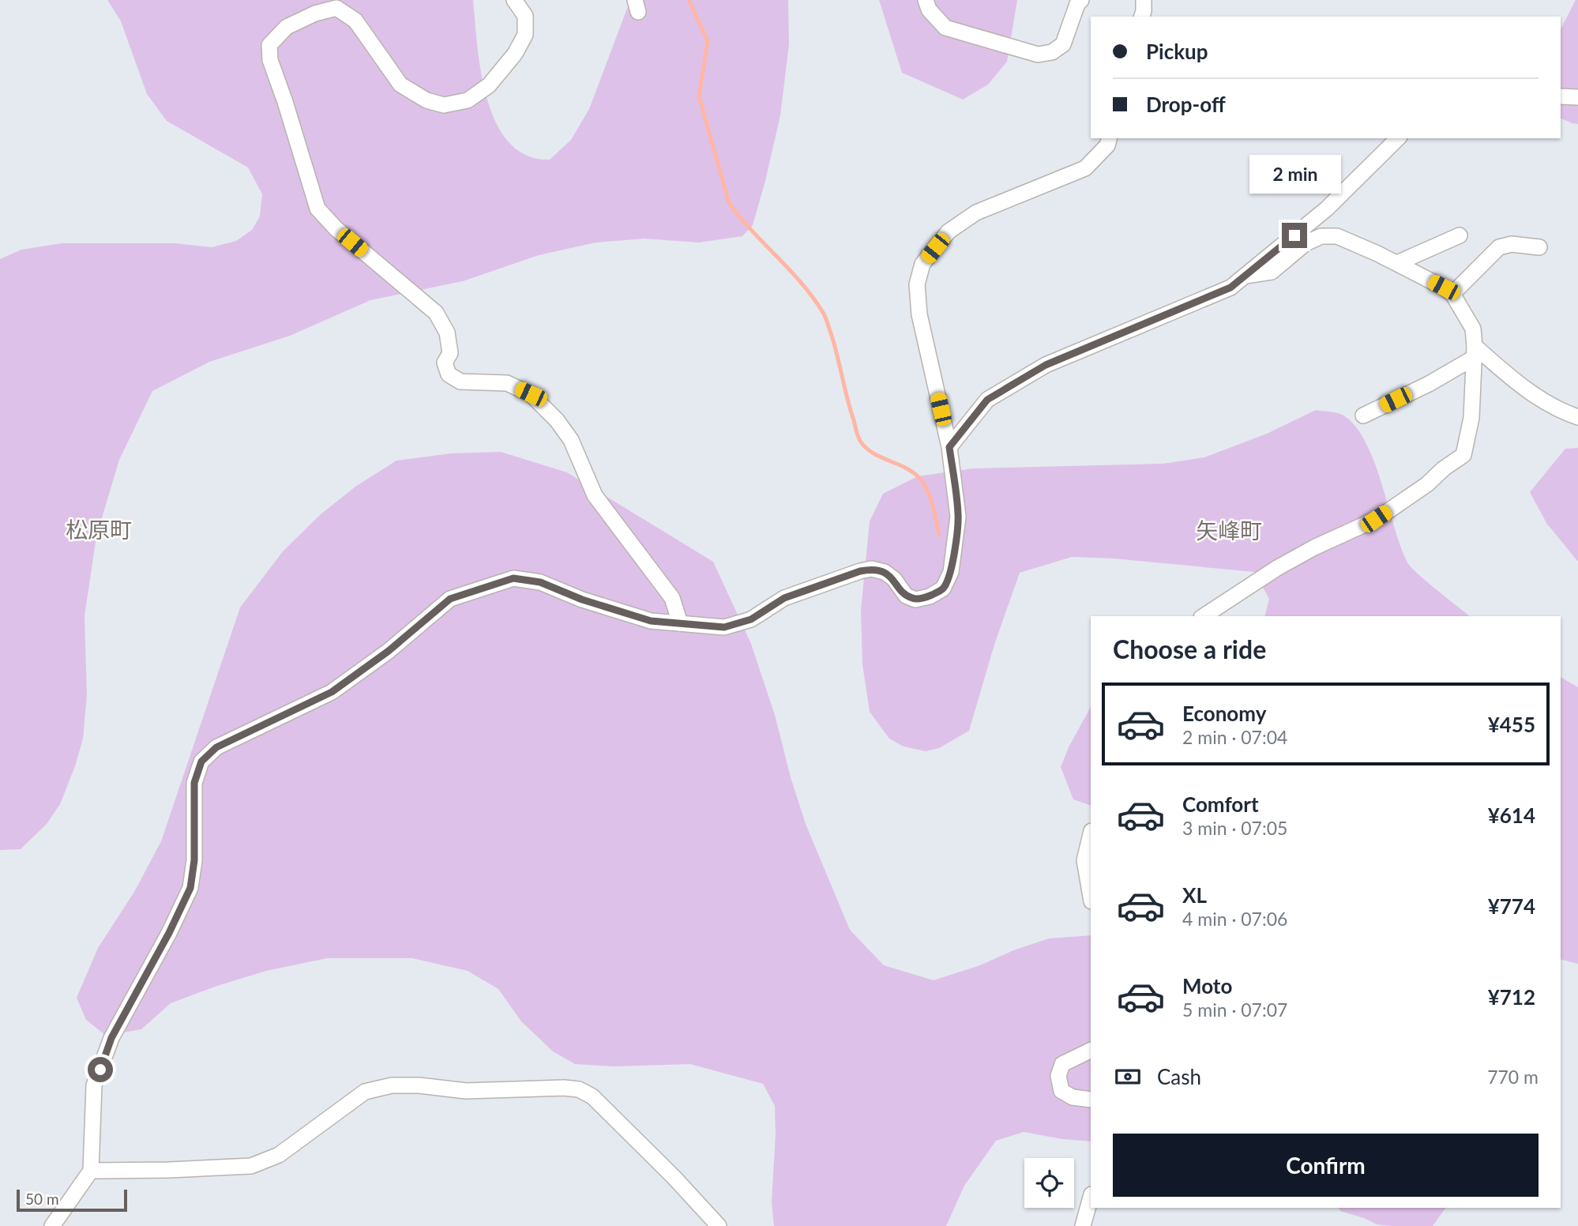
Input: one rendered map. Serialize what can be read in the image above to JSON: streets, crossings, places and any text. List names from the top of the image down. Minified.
{"districts":["松原町","矢峰町"],"scale_bar":"50 m","page":{"banner":["Pickup","Drop-off"],"bubble":"2 min","heading":"Choose a ride","list":[{"name":"Economy","note":"2 min · 07:04","value":"¥455"},{"name":"Comfort","note":"3 min · 07:05","value":"¥614"},{"name":"XL","note":"4 min · 07:06","value":"¥774"},{"name":"Moto","note":"5 min · 07:07","value":"¥712"}],"pay":["Cash","770 m"],"buttons":"Confirm","scale":"50 m"}}
